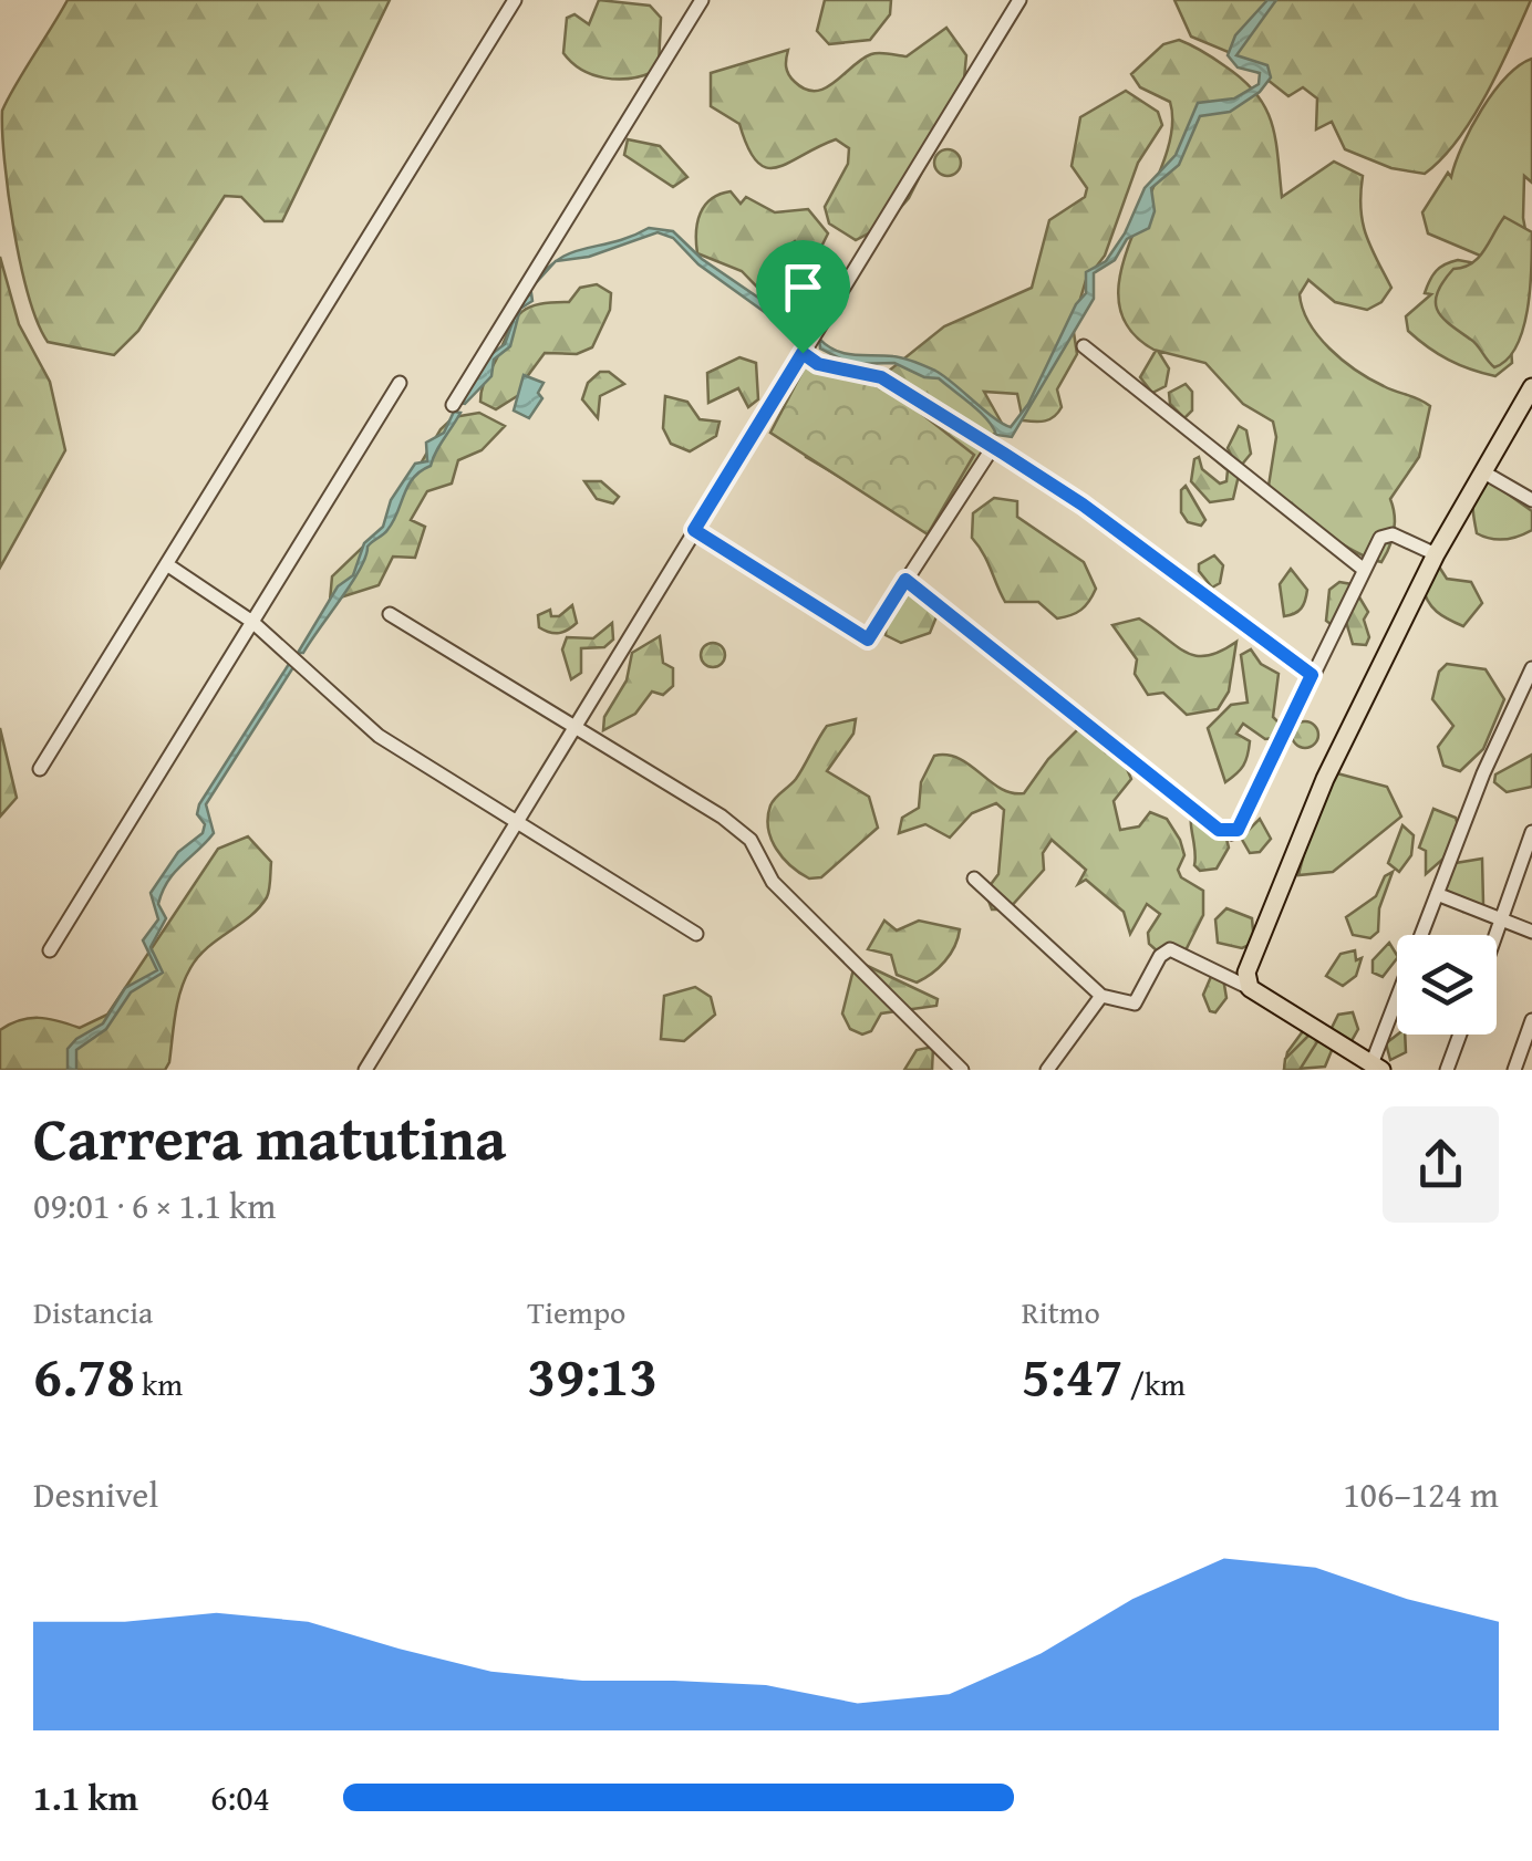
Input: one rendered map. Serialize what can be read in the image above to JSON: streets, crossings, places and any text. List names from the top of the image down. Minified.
{"page":{"heading":["Carrera matutina","09:01 · 6 × 1.1 km"],"stats":[["Distancia","6.78 km"],["Tiempo","39:13"],["Ritmo","5:47 /km"]],"chart":["Desnivel","106–124 m"],"list":[{"name":"1.1 km","note":"6:04"}]}}
